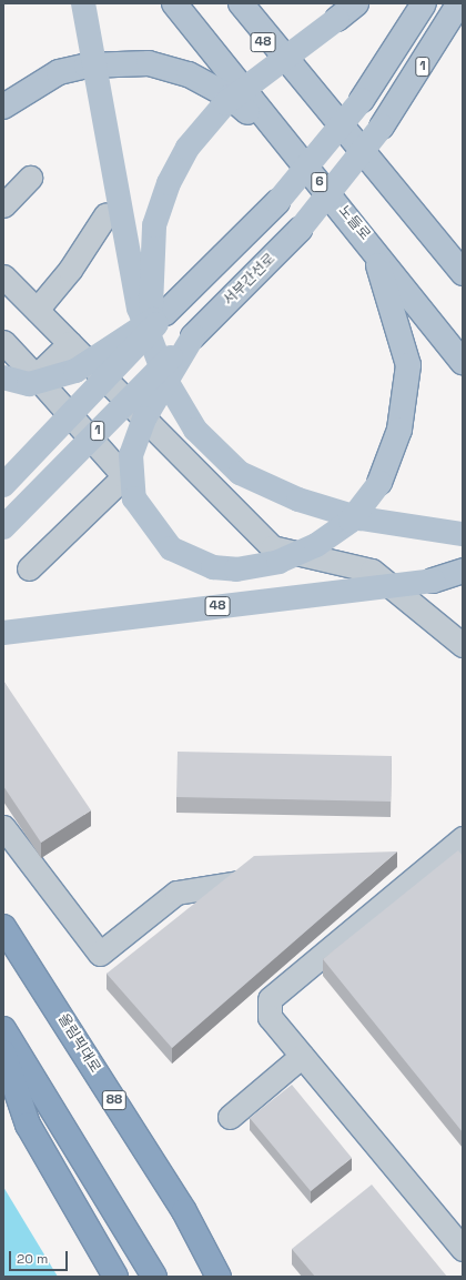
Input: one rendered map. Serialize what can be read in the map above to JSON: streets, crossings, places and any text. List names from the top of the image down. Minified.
{"streets":{"highway":["올림픽대로","88"],"main road":["48","1","6","노들로","서부간선로"]},"scale_bar":"20 m"}
